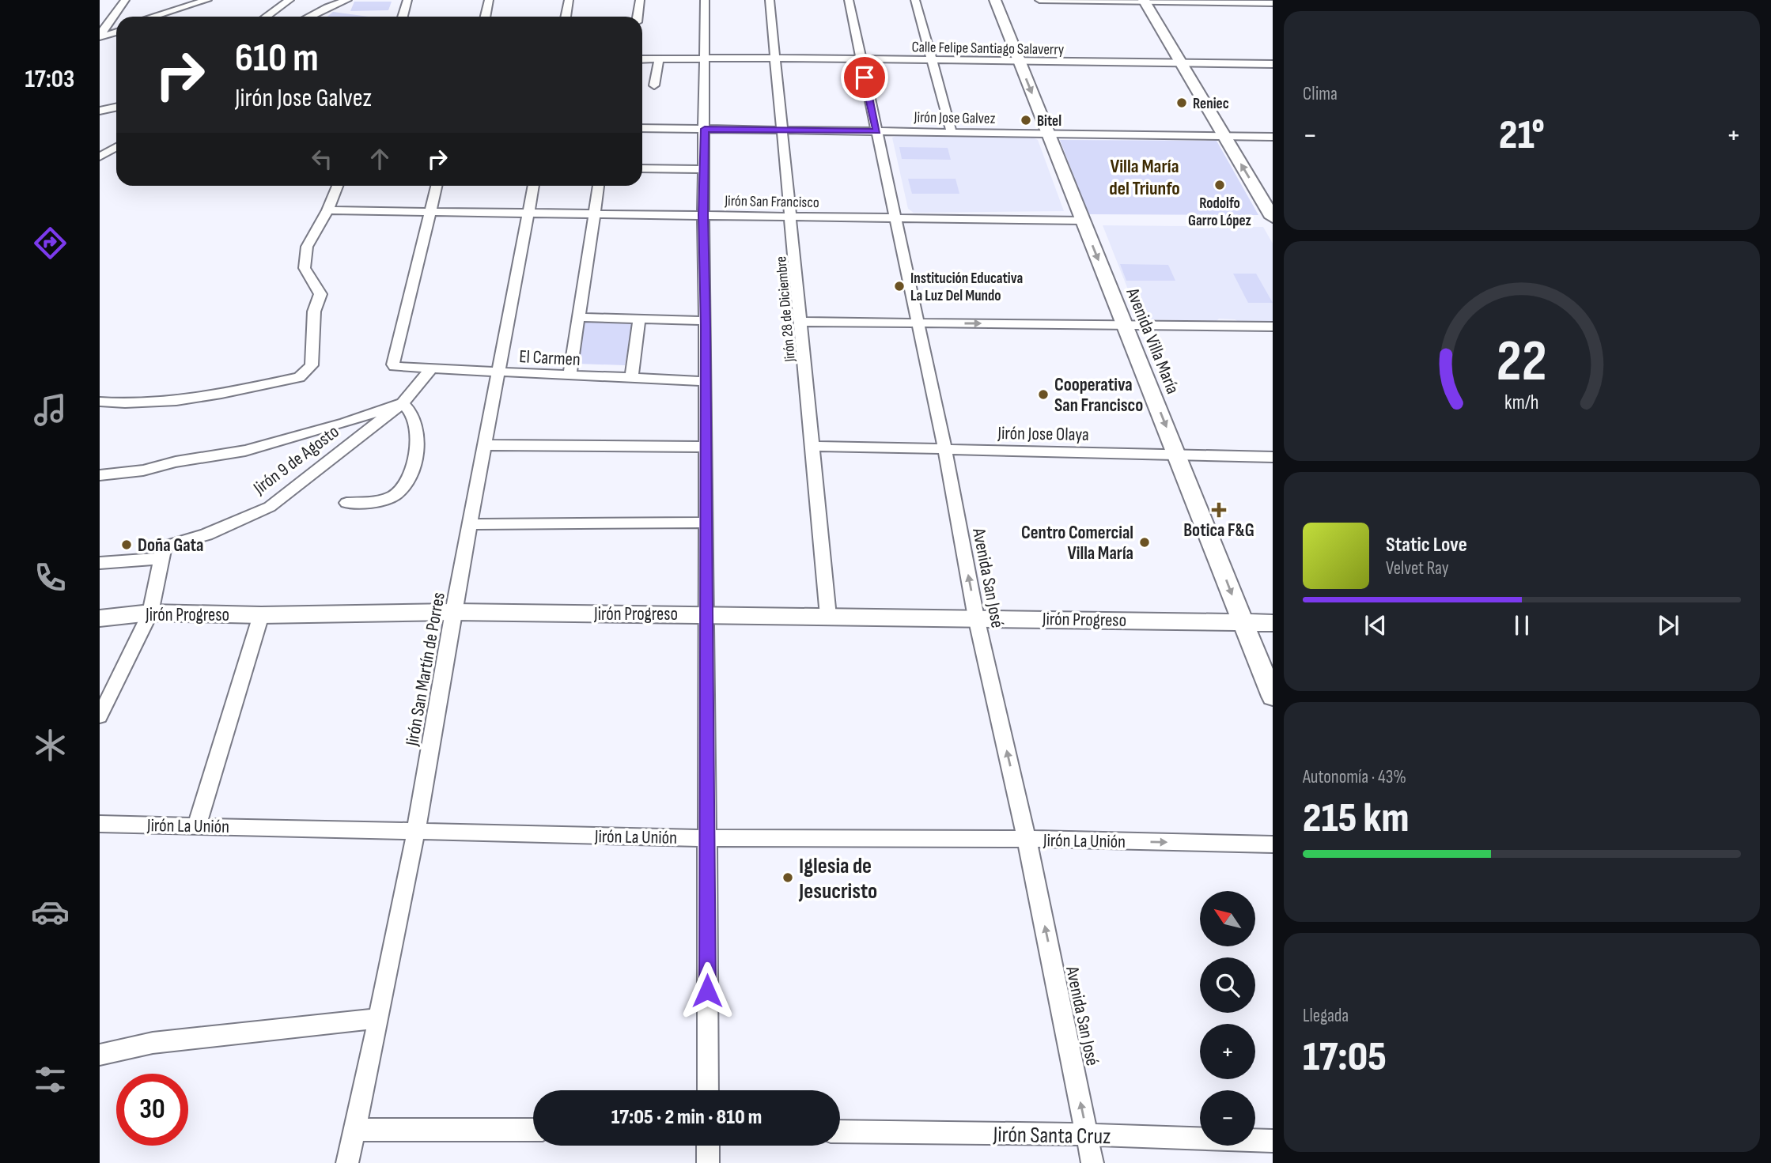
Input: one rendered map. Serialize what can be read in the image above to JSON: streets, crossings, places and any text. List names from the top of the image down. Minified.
{"streets":{"street":["Calle Felipe Santiago Salaverry","Jirón Jose Galvez","Jirón San Francisco","Jirón 28 de Diciembre","Avenida Villa María","El Carmen","Jirón Jose Olaya","Jirón 9 de Agosto","Avenida San José","Jirón Progreso","Jirón San Martín de Porres","Jirón La Unión","Jirón Santa Cruz"]},"crossings":[["Calle Felipe Santiago Salaverry","Jirón 28 de Diciembre"],["Calle Felipe Santiago Salaverry","Avenida Villa María"],["Calle Felipe Santiago Salaverry","Avenida San José"],["Jirón Jose Galvez","Jirón 28 de Diciembre"],["Jirón Jose Galvez","Avenida Villa María"],["Jirón Jose Galvez","Avenida San José"],["Jirón San Francisco","Jirón 28 de Diciembre"],["Jirón San Francisco","Avenida Villa María"],["Jirón San Francisco","El Carmen"],["Jirón San Francisco","Avenida San José"],["Jirón San Francisco","Jirón San Martín de Porres"],["Jirón 28 de Diciembre","Jirón Jose Olaya"],["Jirón 28 de Diciembre","Jirón Progreso"],["Avenida Villa María","Jirón Jose Olaya"],["Avenida Villa María","Jirón Progreso"],["El Carmen","Jirón 9 de Agosto"],["El Carmen","Jirón San Martín de Porres"],["Jirón Jose Olaya","Avenida San José"],["Avenida San José","Jirón Progreso"],["Avenida San José","Jirón La Unión"],["Avenida San José","Jirón Santa Cruz"],["Jirón Progreso","Jirón San Martín de Porres"],["Jirón San Martín de Porres","Jirón La Unión"]],"one_way":["Avenida San José"],"districts":["Villa María del Triunfo"],"places":{"other":["Reniec","Bitel","Rodolfo Garro López","Institución Educativa La Luz Del Mundo","Cooperativa San Francisco","Centro Comercial Villa María","Doña Gata","Iglesia de Jesucristo"],"health":["Botica F&G"]},"north":"top left","page":{"tabs":"17:03","tile":["Clima",["Autonomía · 43%","215 km"],["Llegada","17:05"]],"turn":["610 m","Jirón Jose Galvez"],"heat":["−","21°","+"],"song":["Static Love","Velvet Ray"],"map_buttons":["+","−"],"limit":"30","trip":"17:05 · 2 min · 810 m","gauge":["22","km/h"]}}
